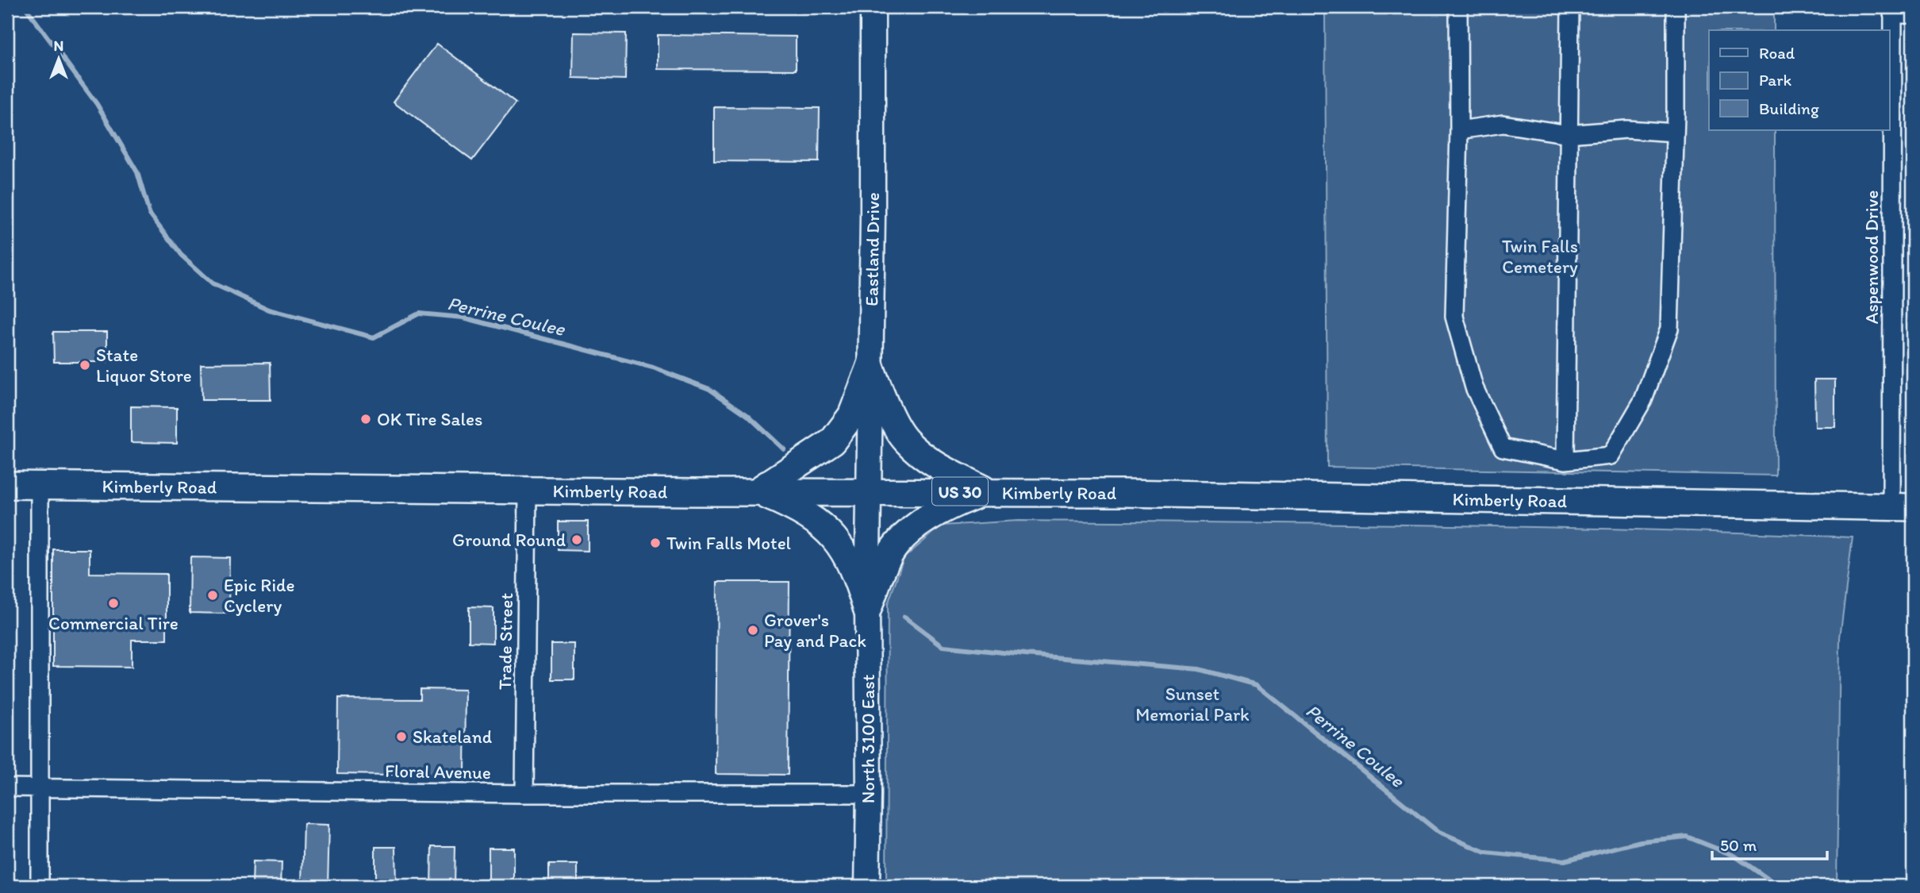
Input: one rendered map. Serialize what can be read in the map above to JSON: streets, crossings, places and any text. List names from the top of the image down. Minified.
{"streets":{"main road":["Eastland Drive","Kimberly Road","US 30","North 3100 East"],"street":["Aspenwood Drive","Trade Street","Floral Avenue"]},"crossings":[["Eastland Drive","Kimberly Road"],["Eastland Drive","North 3100 East"],["Aspenwood Drive","Kimberly Road"],["Kimberly Road","Trade Street"],["Kimberly Road","North 3100 East"],["Trade Street","Floral Avenue"],["North 3100 East","Floral Avenue"]],"water":["Perrine Coulee"],"parks":["Twin Falls Cemetery","Sunset Memorial Park"],"places":["State Liquor Store","OK Tire Sales","Ground Round","Twin Falls Motel","Epic Ride Cyclery","Commercial Tire","Grover's Pay and Pack","Skateland"],"legend":["Road","Park","Building"],"scale_bar":"50 m","north":"top"}
